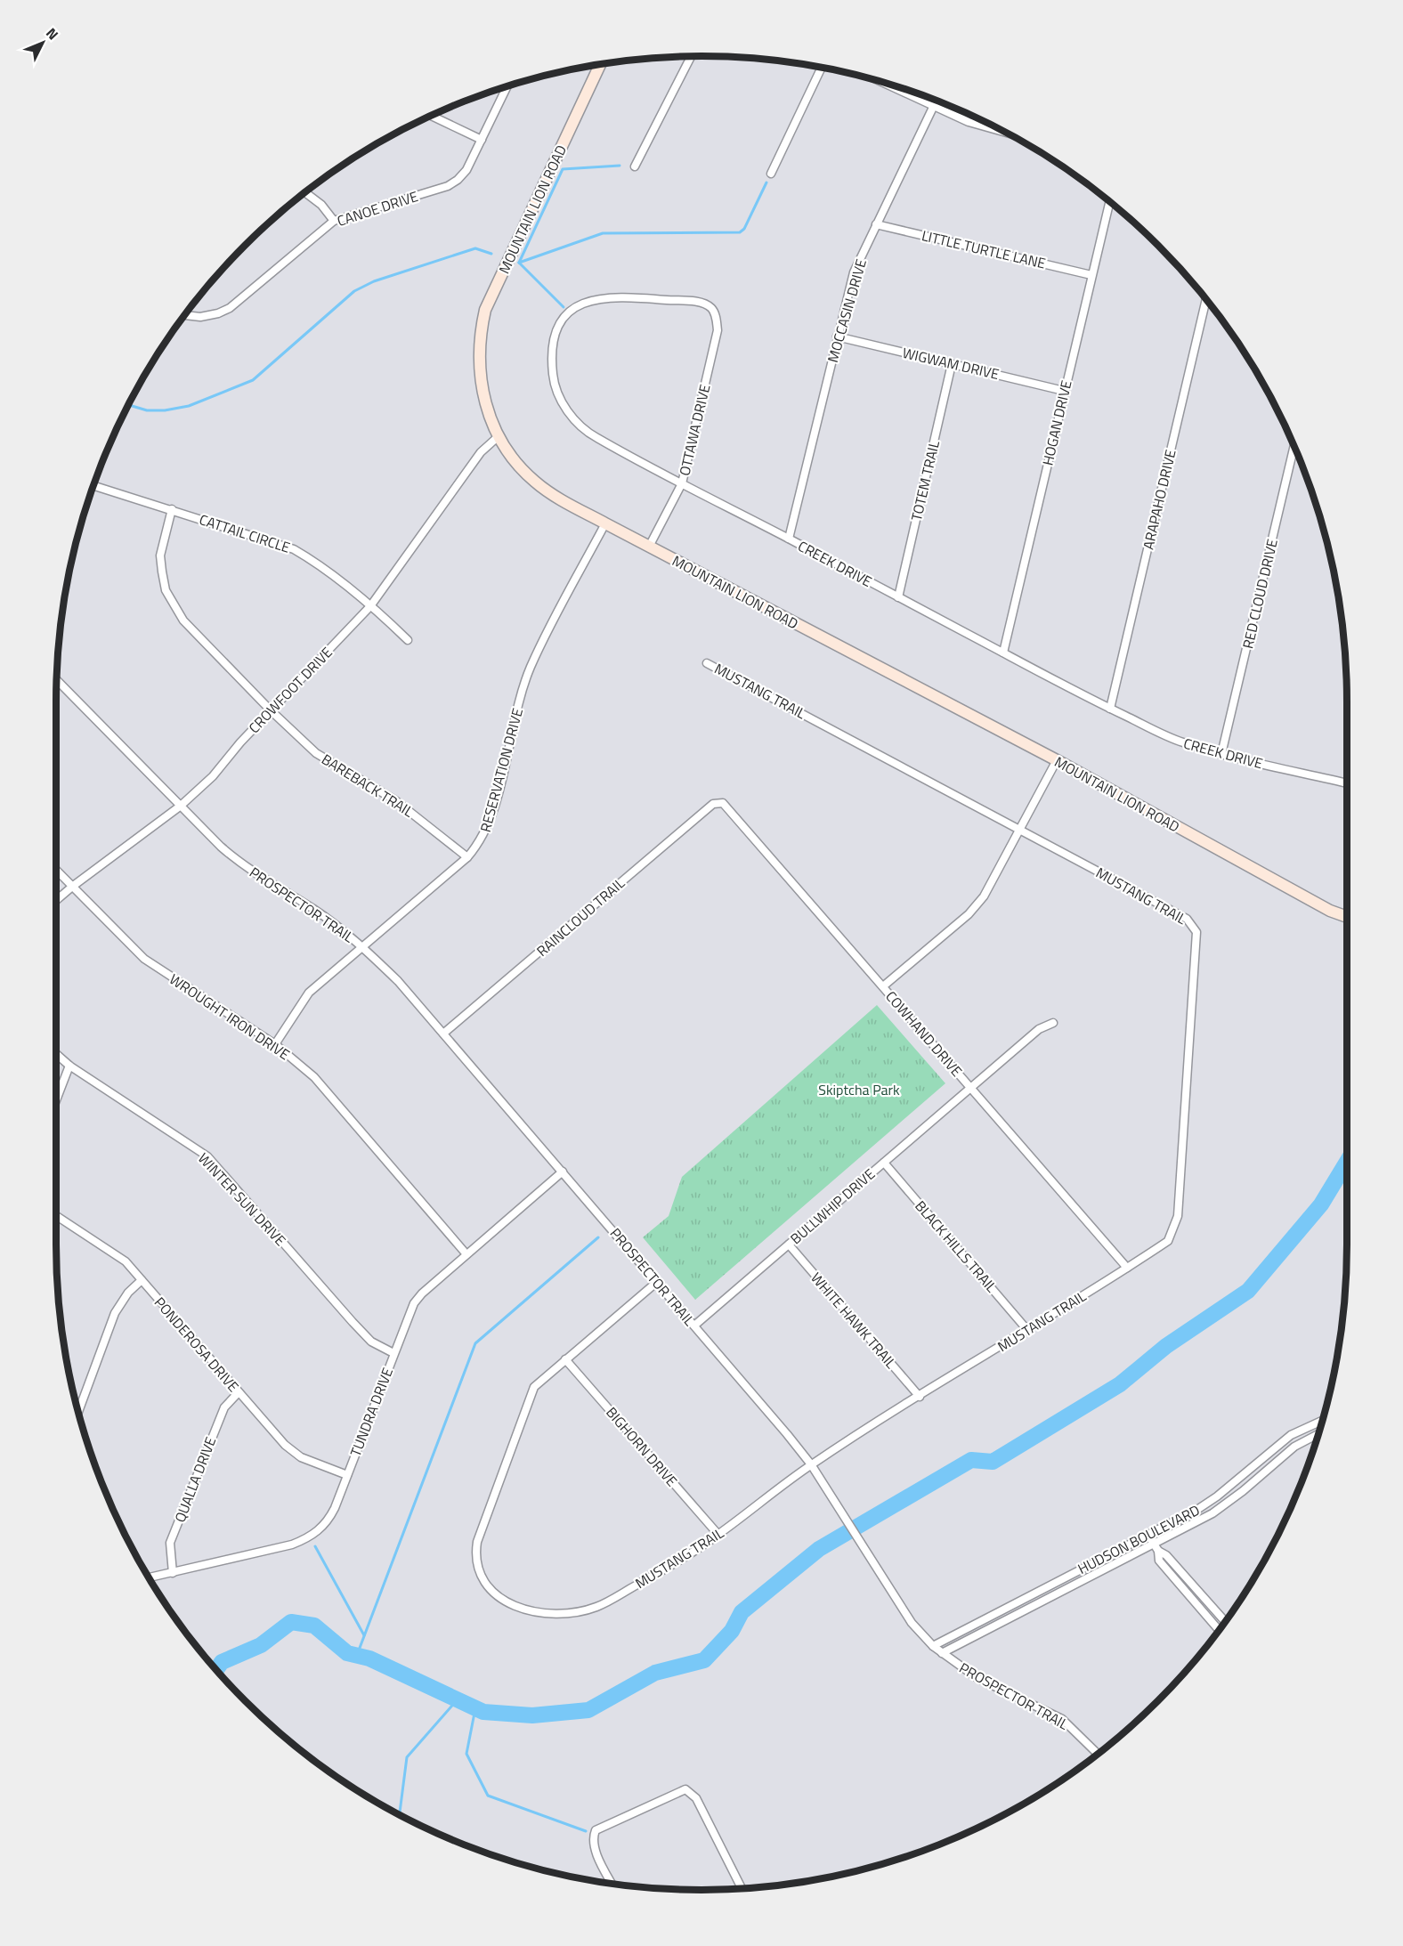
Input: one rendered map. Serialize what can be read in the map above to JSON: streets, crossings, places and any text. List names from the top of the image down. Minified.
{"streets":{"street":["CANOE DRIVE","MOUNTAIN LION ROAD","LITTLE TURTLE LANE","MOCCASIN DRIVE","WIGWAM DRIVE","HOGAN DRIVE","OTTAWA DRIVE","TOTEM TRAIL","ARAPAHO DRIVE","CATTAIL CIRCLE","CREEK DRIVE","RED CLOUD DRIVE","CROWFOOT DRIVE","MUSTANG TRAIL","RESERVATION DRIVE","BAREBACK TRAIL","PROSPECTOR TRAIL","RAINCLOUD TRAIL","WROUGHT IRON DRIVE","COWHAND DRIVE","WINTER SUN DRIVE","BULLWHIP DRIVE","BLACK HILLS TRAIL","WHITE HAWK TRAIL","PONDEROSA DRIVE","TUNDRA DRIVE","BIGHORN DRIVE","QUALLA DRIVE","HUDSON BOULEVARD"]},"crossings":[["MOUNTAIN LION ROAD","OTTAWA DRIVE"],["MOUNTAIN LION ROAD","CROWFOOT DRIVE"],["MOUNTAIN LION ROAD","RESERVATION DRIVE"],["LITTLE TURTLE LANE","MOCCASIN DRIVE"],["LITTLE TURTLE LANE","HOGAN DRIVE"],["MOCCASIN DRIVE","WIGWAM DRIVE"],["MOCCASIN DRIVE","CREEK DRIVE"],["WIGWAM DRIVE","HOGAN DRIVE"],["WIGWAM DRIVE","TOTEM TRAIL"],["HOGAN DRIVE","CREEK DRIVE"],["OTTAWA DRIVE","CREEK DRIVE"],["TOTEM TRAIL","CREEK DRIVE"],["ARAPAHO DRIVE","CREEK DRIVE"],["CATTAIL CIRCLE","CROWFOOT DRIVE"],["CATTAIL CIRCLE","BAREBACK TRAIL"],["CREEK DRIVE","RED CLOUD DRIVE"],["CROWFOOT DRIVE","BAREBACK TRAIL"],["CROWFOOT DRIVE","PROSPECTOR TRAIL"],["CROWFOOT DRIVE","WROUGHT IRON DRIVE"],["MUSTANG TRAIL","PROSPECTOR TRAIL"],["MUSTANG TRAIL","COWHAND DRIVE"],["MUSTANG TRAIL","BLACK HILLS TRAIL"],["MUSTANG TRAIL","WHITE HAWK TRAIL"],["MUSTANG TRAIL","BIGHORN DRIVE"],["RESERVATION DRIVE","BAREBACK TRAIL"],["RESERVATION DRIVE","PROSPECTOR TRAIL"],["RESERVATION DRIVE","WROUGHT IRON DRIVE"],["PROSPECTOR TRAIL","RAINCLOUD TRAIL"],["PROSPECTOR TRAIL","BULLWHIP DRIVE"],["PROSPECTOR TRAIL","TUNDRA DRIVE"],["PROSPECTOR TRAIL","HUDSON BOULEVARD"],["RAINCLOUD TRAIL","COWHAND DRIVE"],["WROUGHT IRON DRIVE","TUNDRA DRIVE"],["COWHAND DRIVE","BULLWHIP DRIVE"],["WINTER SUN DRIVE","TUNDRA DRIVE"],["BULLWHIP DRIVE","BLACK HILLS TRAIL"],["BULLWHIP DRIVE","WHITE HAWK TRAIL"],["PONDEROSA DRIVE","TUNDRA DRIVE"],["PONDEROSA DRIVE","QUALLA DRIVE"],["TUNDRA DRIVE","QUALLA DRIVE"]],"parks":["Skiptcha Park"],"north":"top right"}
